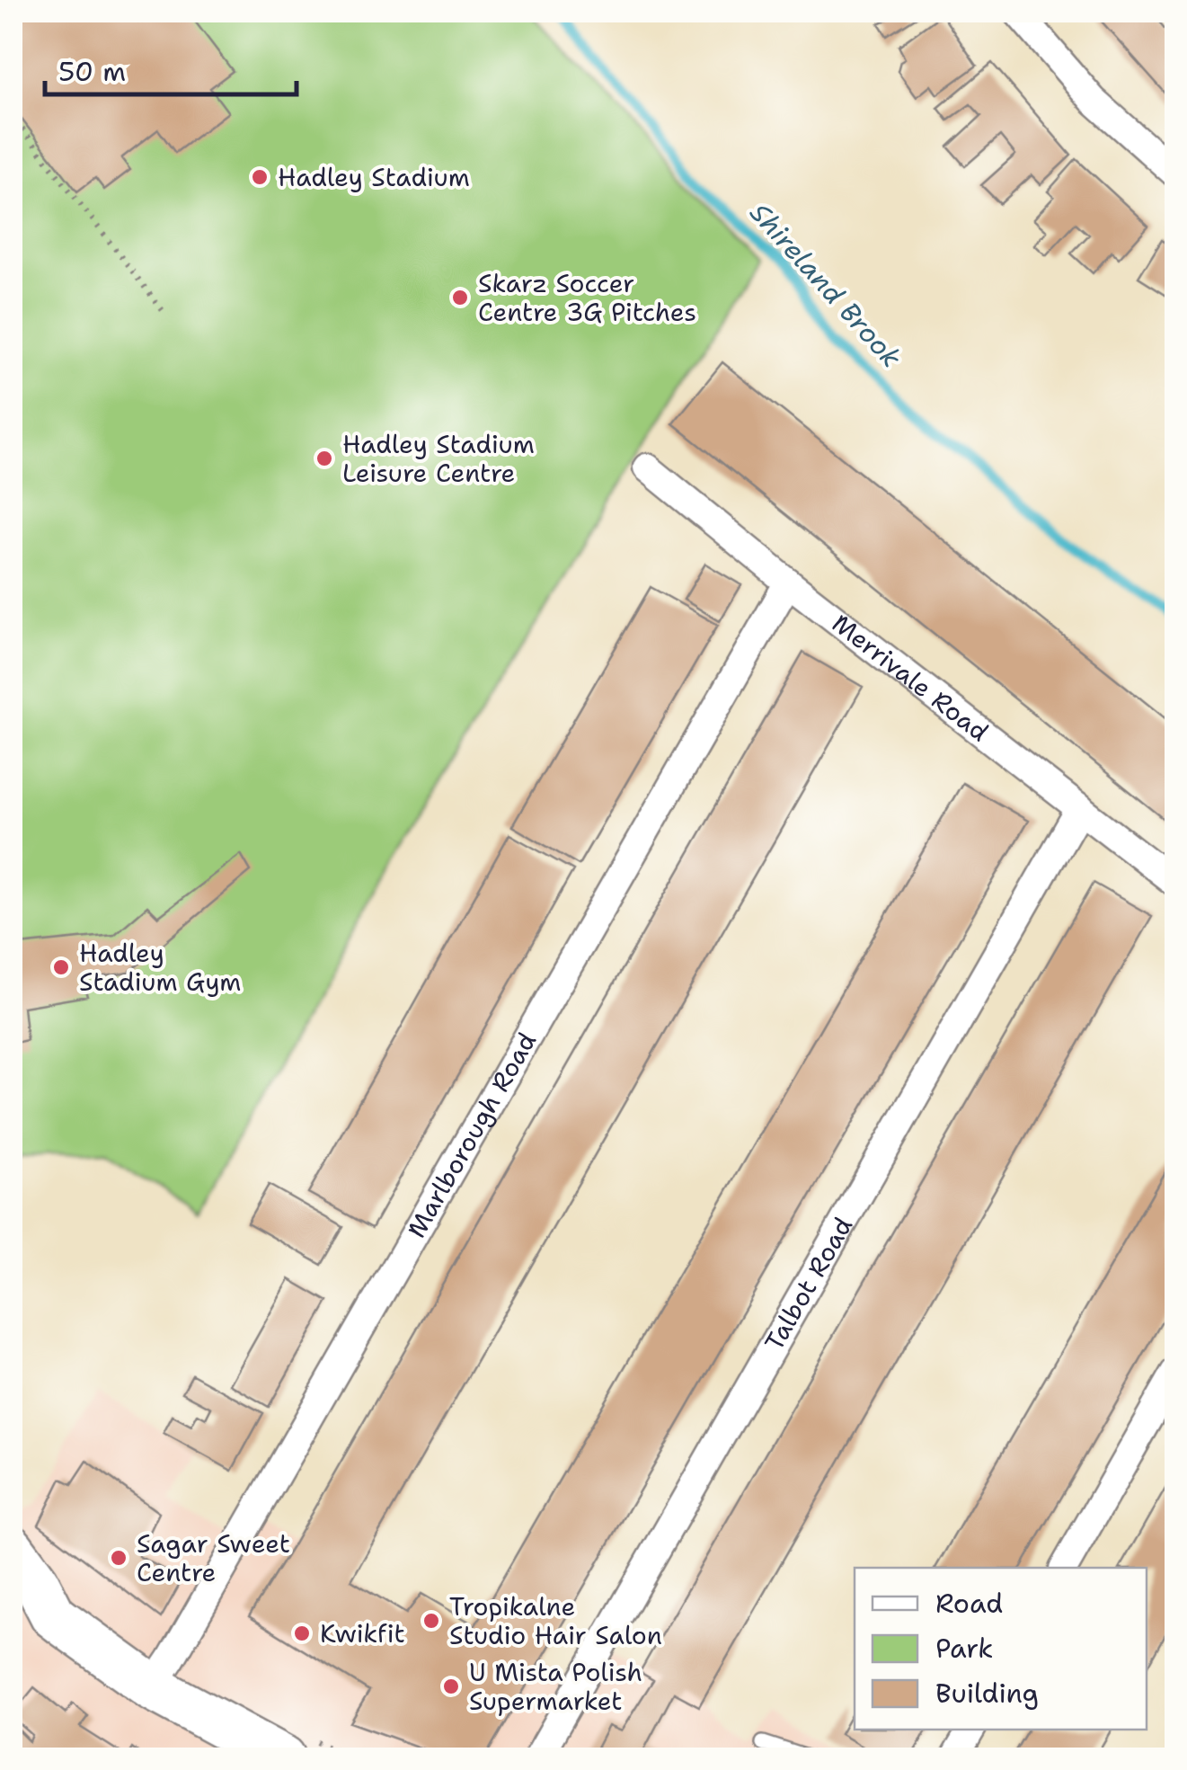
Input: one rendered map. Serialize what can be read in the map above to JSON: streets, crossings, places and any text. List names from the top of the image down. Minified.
{"streets":{"street":["Merrivale Road","Marlborough Road","Talbot Road"]},"crossings":[["Merrivale Road","Marlborough Road"],["Merrivale Road","Talbot Road"]],"water":["Shireland Brook"],"places":["Hadley Stadium","Skarz Soccer Centre 3G Pitches","Hadley Stadium Leisure Centre","Hadley Stadium Gym","Sagar Sweet Centre","Tropikalne Studio Hair Salon","Kwikfit","U Mista Polish Supermarket"],"legend":["Road","Park","Building"],"scale_bar":"50 m"}
